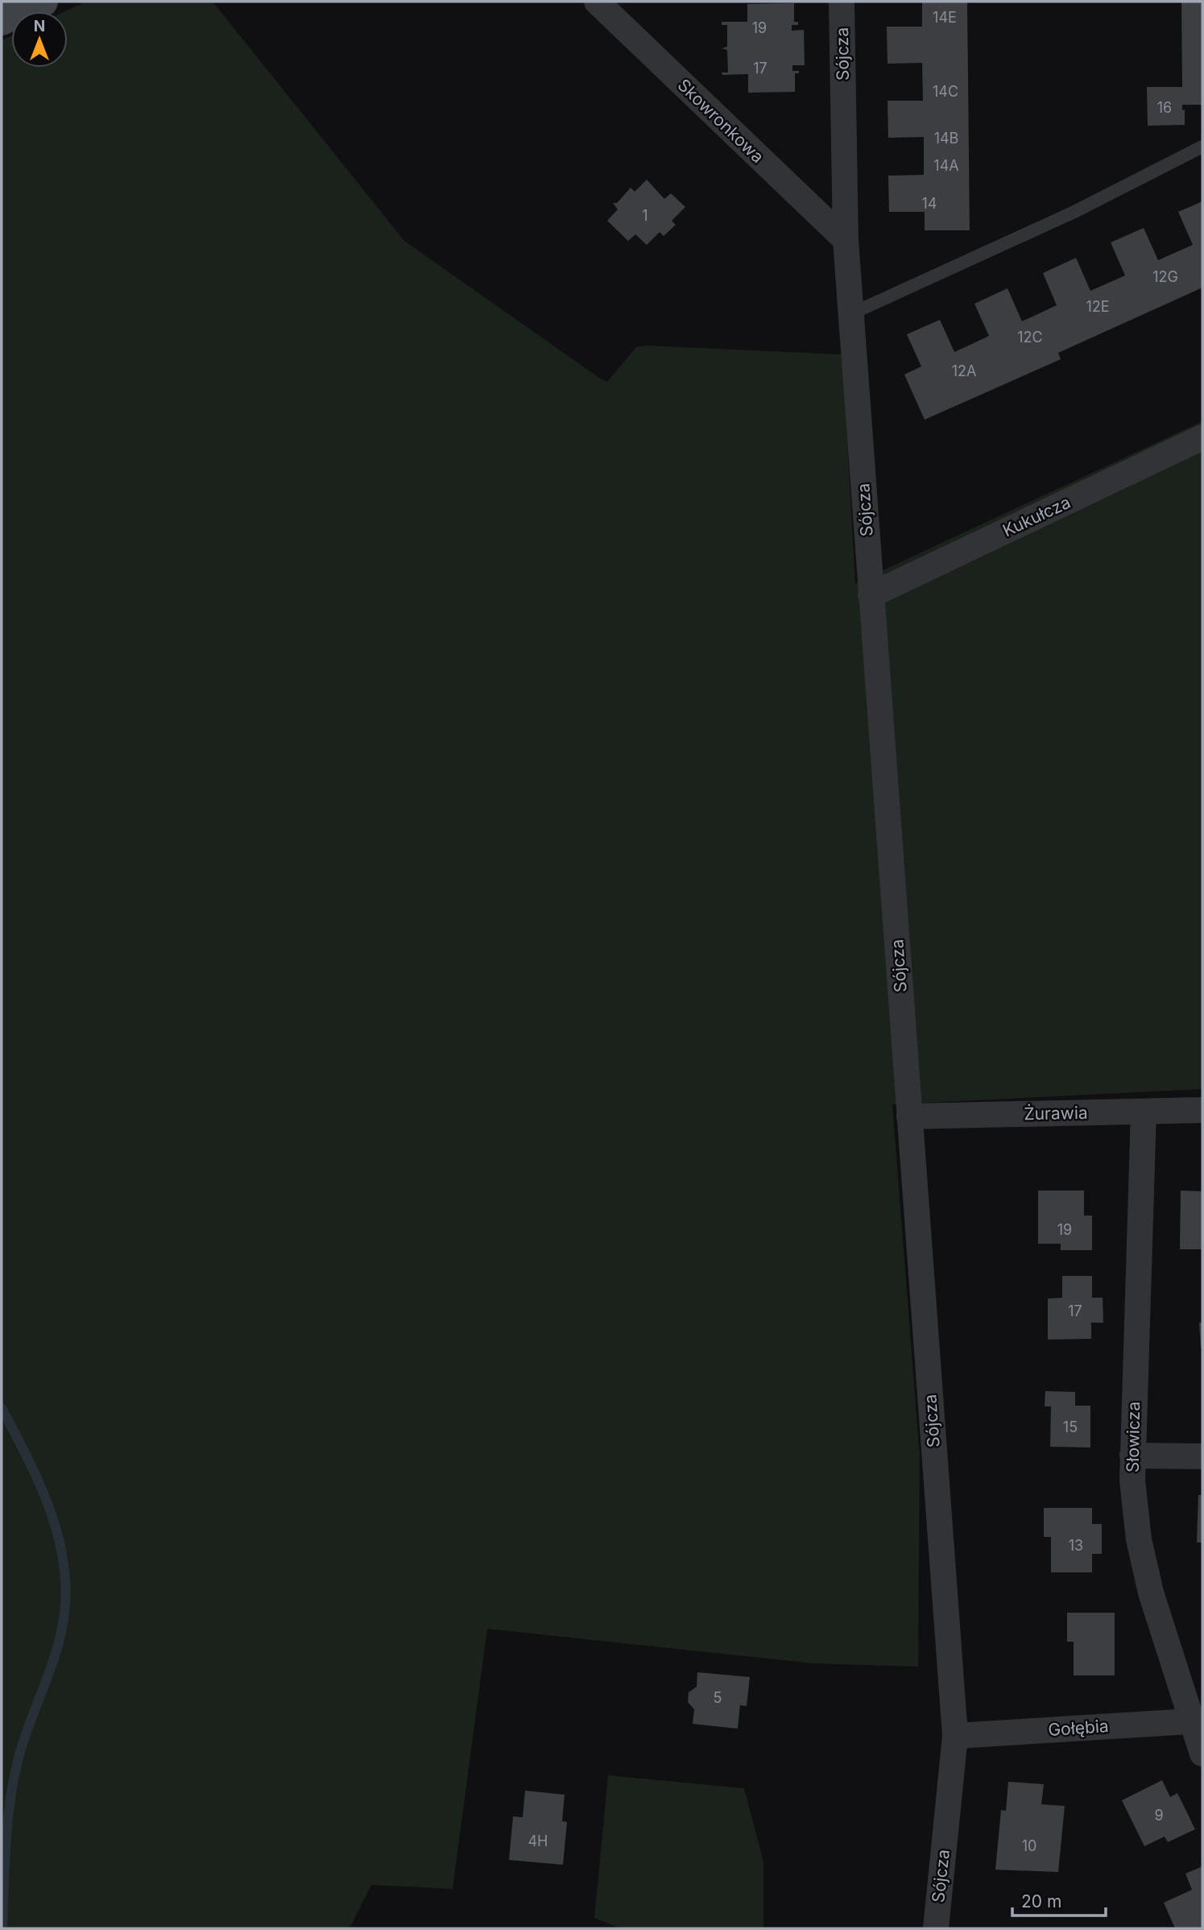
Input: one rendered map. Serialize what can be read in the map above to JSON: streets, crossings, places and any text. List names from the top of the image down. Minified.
{"streets":{"street":["Sójcza","Skowronkowa","Kukułcza","Żurawia","Słowicza","Gołębia"]},"crossings":[["Sójcza","Skowronkowa"],["Sójcza","Kukułcza"],["Sójcza","Żurawia"],["Sójcza","Gołębia"],["Żurawia","Słowicza"],["Słowicza","Gołębia"]],"house_numbers":["14E","19","17","14C","16","14B","14A","14","1","12G","12E","12C","12A","19","17","15","13","5","9","4H","10"],"scale_bar":"20 m","north":"top"}
